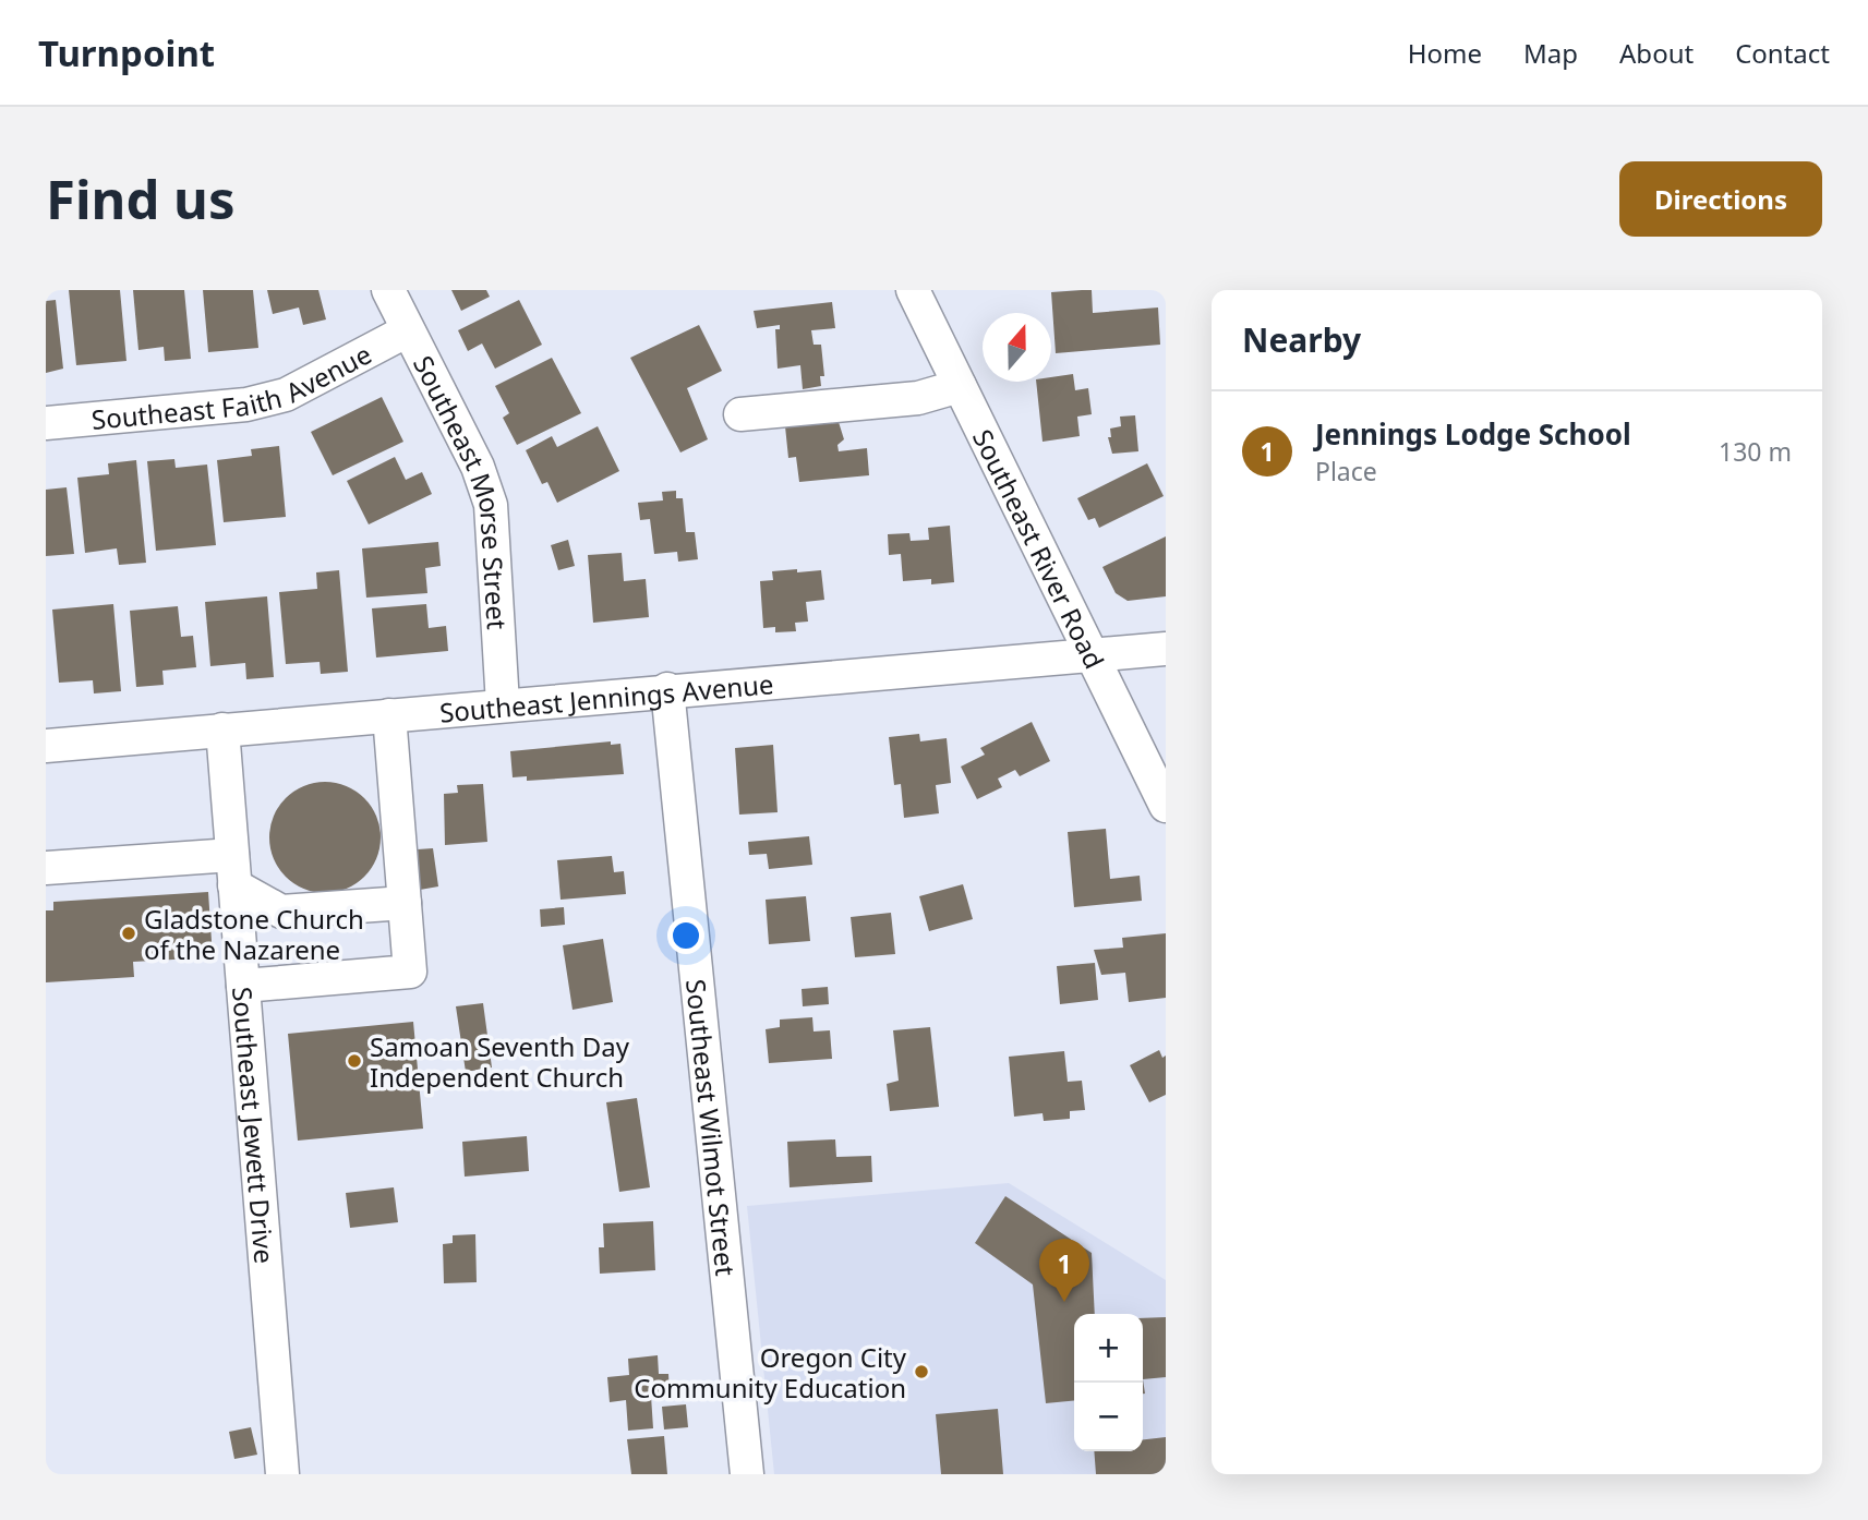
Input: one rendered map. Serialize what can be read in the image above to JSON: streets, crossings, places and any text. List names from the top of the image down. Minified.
{"streets":{"street":["Southeast Faith Avenue","Southeast Morse Street","Southeast River Road","Southeast Jennings Avenue","Southeast Jewett Drive","Southeast Wilmot Street"]},"crossings":[["Southeast Faith Avenue","Southeast Morse Street"],["Southeast Morse Street","Southeast Jennings Avenue"],["Southeast River Road","Southeast Jennings Avenue"],["Southeast Jennings Avenue","Southeast Jewett Drive"],["Southeast Jennings Avenue","Southeast Wilmot Street"]],"places":["Gladstone Church of the Nazarene","Samoan Seventh Day Independent Church","Oregon City Community Education"],"north":"top","page":{"header":"Turnpoint","nav":["Home","Map","About","Contact"],"buttons":"Directions","title":"Find us","heading":"Nearby","list":[{"mark":"1","name":"Jennings Lodge School","note":"Place","value":"130 m"}],"pins":"1","map_buttons":["+","−"]}}
